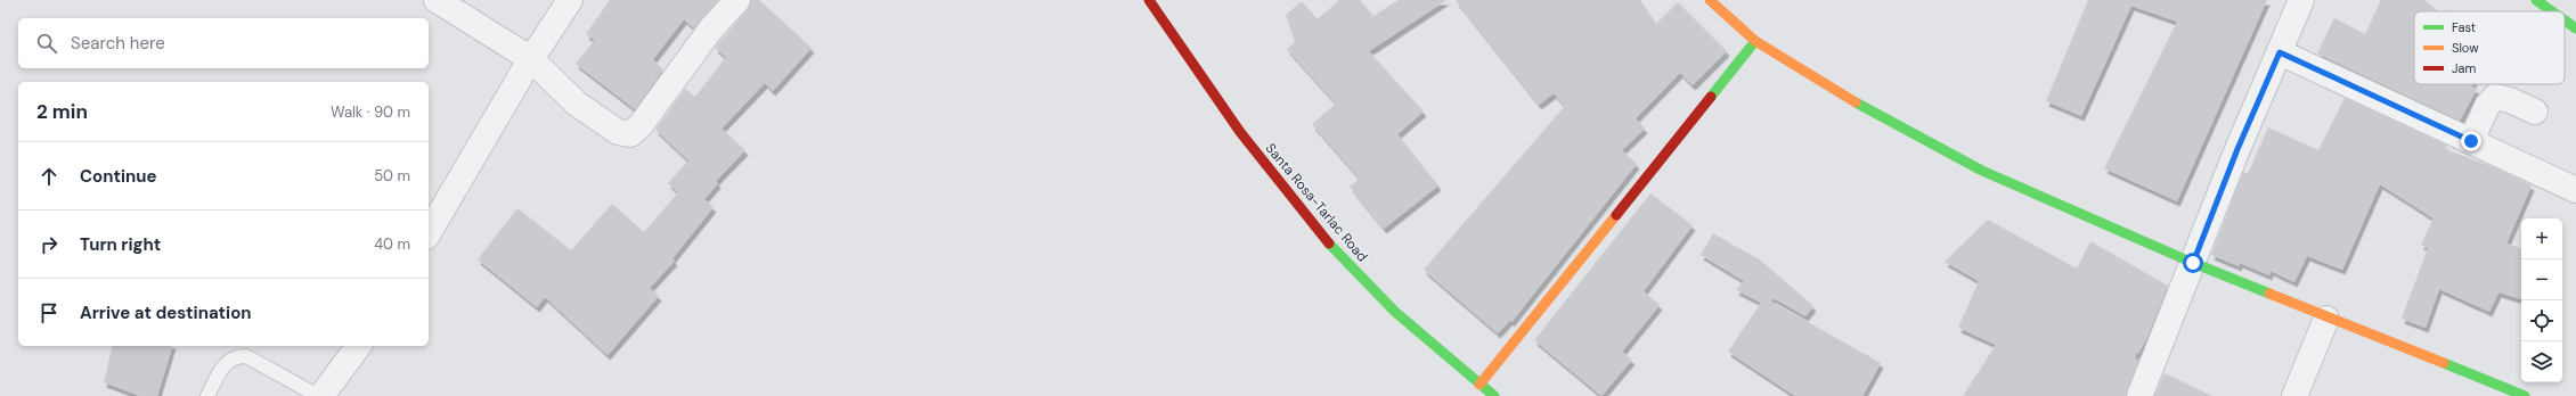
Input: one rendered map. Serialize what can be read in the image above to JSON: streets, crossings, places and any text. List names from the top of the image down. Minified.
{"streets":{"main road":["Santa Rosa-Tarlac Road"]},"legend":["Fast","Slow","Jam"],"page":{"search":"Search here","heading":["2 min","Walk · 90 m"],"list":[["Continue","50 m"],["Turn right","40 m"],"Arrive at destination"],"map_buttons":["+","−"]}}
